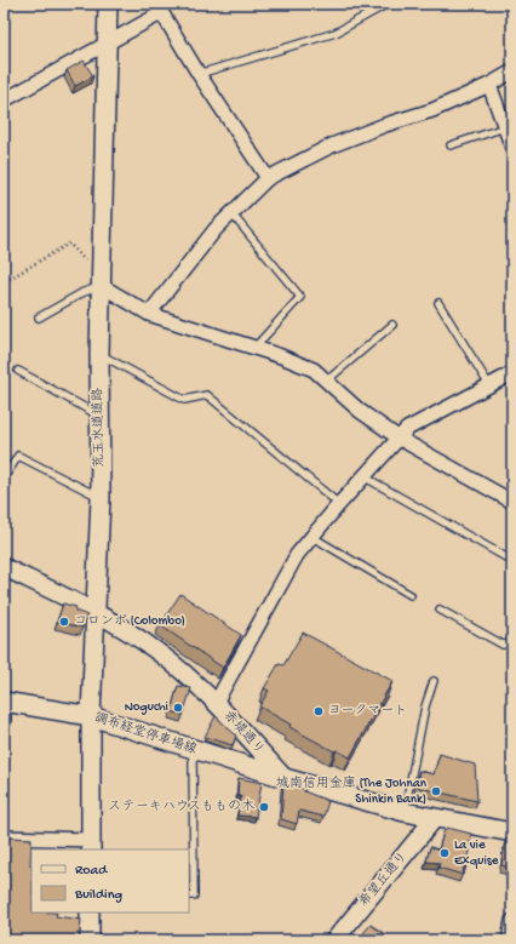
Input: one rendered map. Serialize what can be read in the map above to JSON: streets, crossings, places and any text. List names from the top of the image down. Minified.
{"streets":{"main road":["荒玉水道道路","調布経堂停車場線"],"street":["赤堤通り","希望丘通り"]},"crossings":[["荒玉水道道路","赤堤通り"],["荒玉水道道路","調布経堂停車場線"],["赤堤通り","調布経堂停車場線"]],"places":["コロンボ (Colombo)","Noguchi","ヨークマート","城南信用金庫 (The Johnan Shinkin Bank)","ステーキハウスももの木","La vie Exquise"],"legend":["Road","Building"]}
